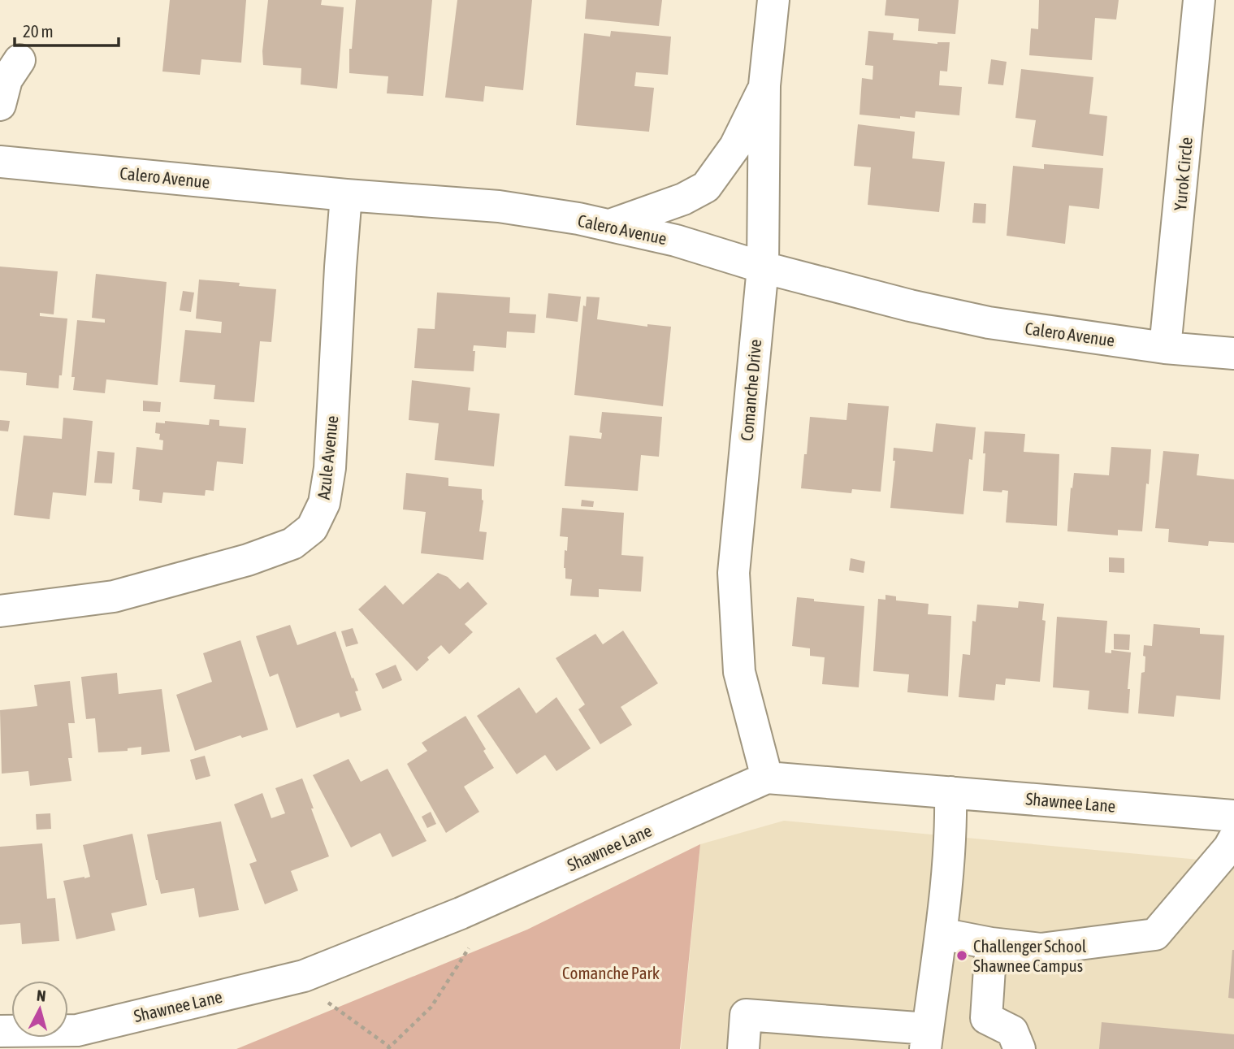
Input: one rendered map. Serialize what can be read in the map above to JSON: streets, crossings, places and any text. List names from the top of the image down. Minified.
{"streets":{"street":["Yurok Circle","Calero Avenue","Comanche Drive","Azule Avenue","Shawnee Lane"]},"crossings":[["Yurok Circle","Calero Avenue"],["Calero Avenue","Comanche Drive"],["Calero Avenue","Azule Avenue"],["Comanche Drive","Shawnee Lane"]],"parks":["Comanche Park"],"places":["Challenger School Shawnee Campus"],"scale_bar":"20 m","north":"top"}
